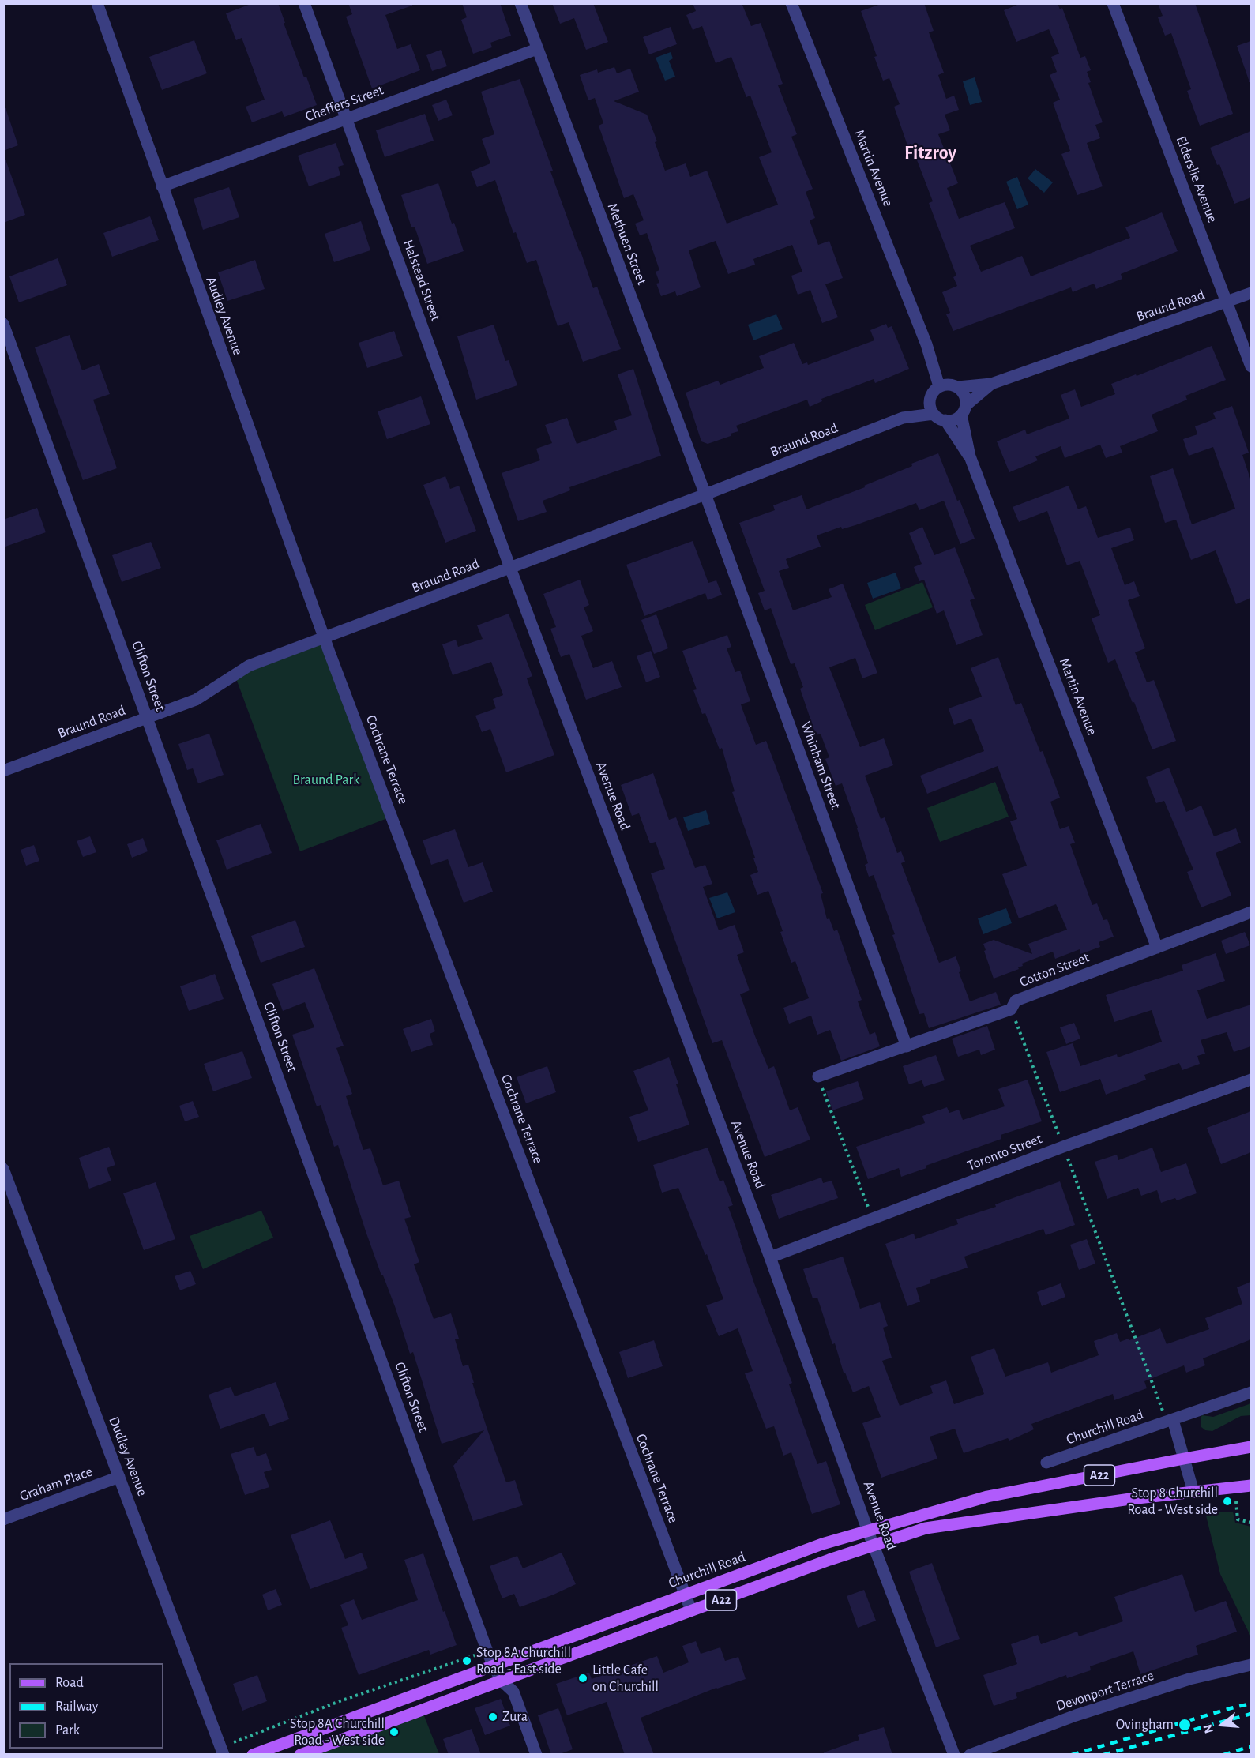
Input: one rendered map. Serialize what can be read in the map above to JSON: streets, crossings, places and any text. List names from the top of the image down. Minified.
{"streets":{"main road":["Churchill Road","A22"],"street":["Cheffers Street","Martin Avenue","Elderslie Avenue","Methuen Street","Halstead Street","Braund Road","Audley Avenue","Clifton Street","Cochrane Terrace","Whinham Street","Avenue Road","Cotton Street","Toronto Street","Dudley Avenue","Graham Place","Devonport Terrace"]},"crossings":[["Cheffers Street","Methuen Street"],["Cheffers Street","Halstead Street"],["Cheffers Street","Audley Avenue"],["Martin Avenue","Braund Road"],["Martin Avenue","Cotton Street"],["Elderslie Avenue","Braund Road"],["Methuen Street","Braund Road"],["Methuen Street","Whinham Street"],["Halstead Street","Braund Road"],["Halstead Street","Avenue Road"],["Braund Road","Audley Avenue"],["Braund Road","Clifton Street"],["Braund Road","Cochrane Terrace"],["Braund Road","Whinham Street"],["Braund Road","Avenue Road"],["Audley Avenue","Cochrane Terrace"],["Clifton Street","Churchill Road"],["Clifton Street","A22"],["Cochrane Terrace","Churchill Road"],["Cochrane Terrace","A22"],["Whinham Street","Cotton Street"],["Avenue Road","Toronto Street"],["Avenue Road","Churchill Road"],["Avenue Road","A22"],["Dudley Avenue","Graham Place"]],"districts":["Fitzroy"],"parks":["Braund Park"],"places":["Stop 8 Churchill Road - West side","Stop 8A Churchill Road - East side","Little Cafe on Churchill","Zura","Ovingham","Stop 8A Churchill Road - West side"],"legend":["Road","Railway","Park"],"north":"left"}
